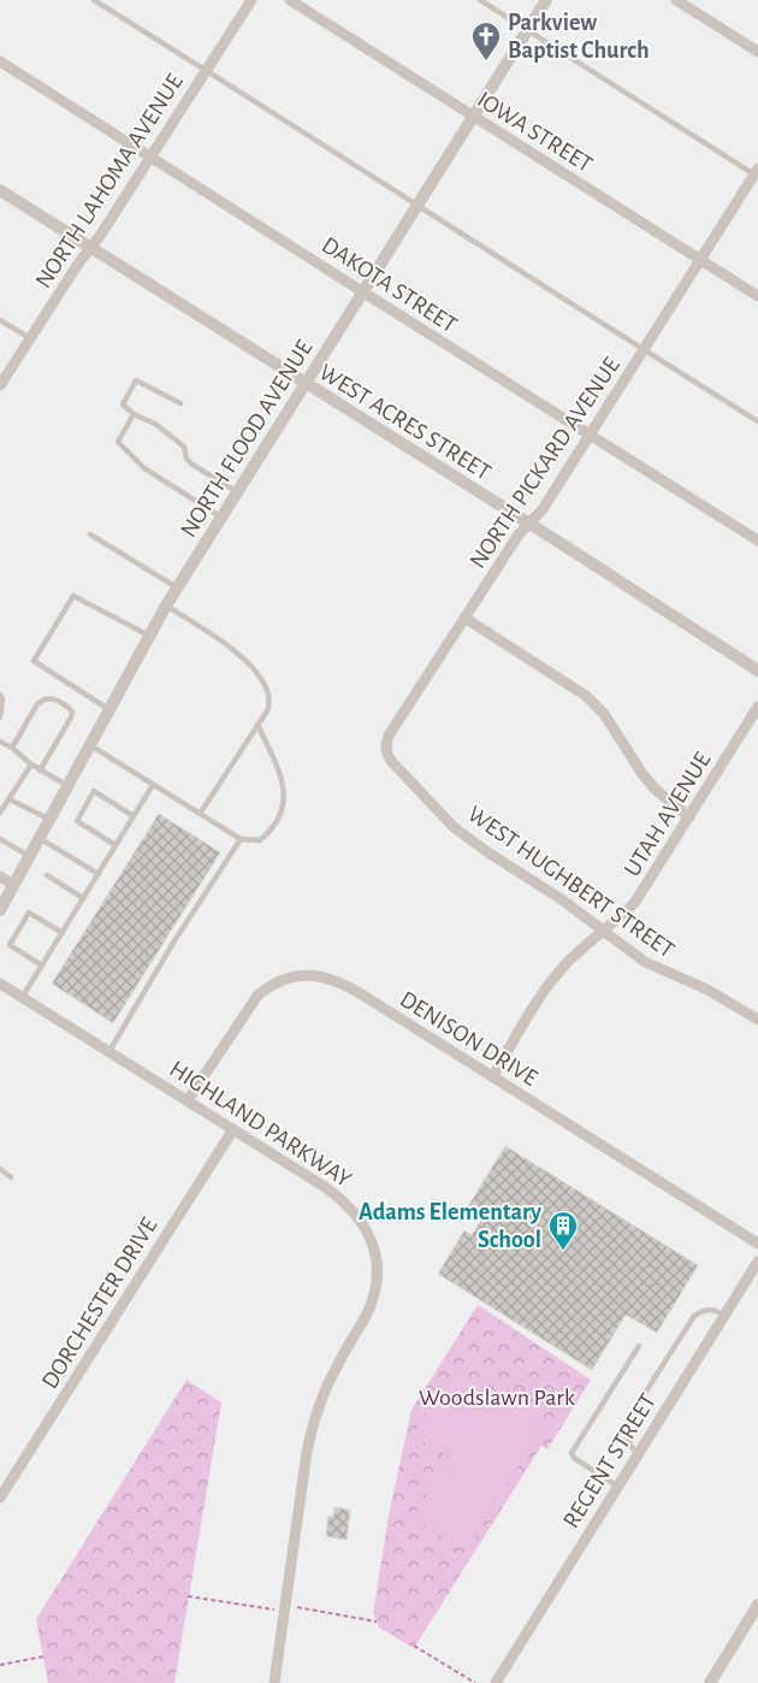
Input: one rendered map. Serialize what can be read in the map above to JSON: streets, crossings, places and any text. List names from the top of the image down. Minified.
{"streets":{"street":["IOWA STREET","NORTH LAHOMA AVENUE","DAKOTA STREET","WEST ACRES STREET","NORTH FLOOD AVENUE","NORTH PICKARD AVENUE","UTAH AVENUE","WEST HUGHBERT STREET","DENISON DRIVE","HIGHLAND PARKWAY","DORCHESTER DRIVE","REGENT STREET"]},"crossings":[["IOWA STREET","NORTH FLOOD AVENUE"],["IOWA STREET","NORTH PICKARD AVENUE"],["NORTH LAHOMA AVENUE","DAKOTA STREET"],["NORTH LAHOMA AVENUE","WEST ACRES STREET"],["DAKOTA STREET","NORTH FLOOD AVENUE"],["DAKOTA STREET","NORTH PICKARD AVENUE"],["WEST ACRES STREET","NORTH FLOOD AVENUE"],["WEST ACRES STREET","NORTH PICKARD AVENUE"],["NORTH PICKARD AVENUE","WEST HUGHBERT STREET"],["UTAH AVENUE","WEST HUGHBERT STREET"],["UTAH AVENUE","DENISON DRIVE"],["DENISON DRIVE","HIGHLAND PARKWAY"],["HIGHLAND PARKWAY","DORCHESTER DRIVE"]],"parks":["Woodslawn Park"],"places":{"church":["Parkview Baptist Church"],"building":["Adams Elementary School"]}}
